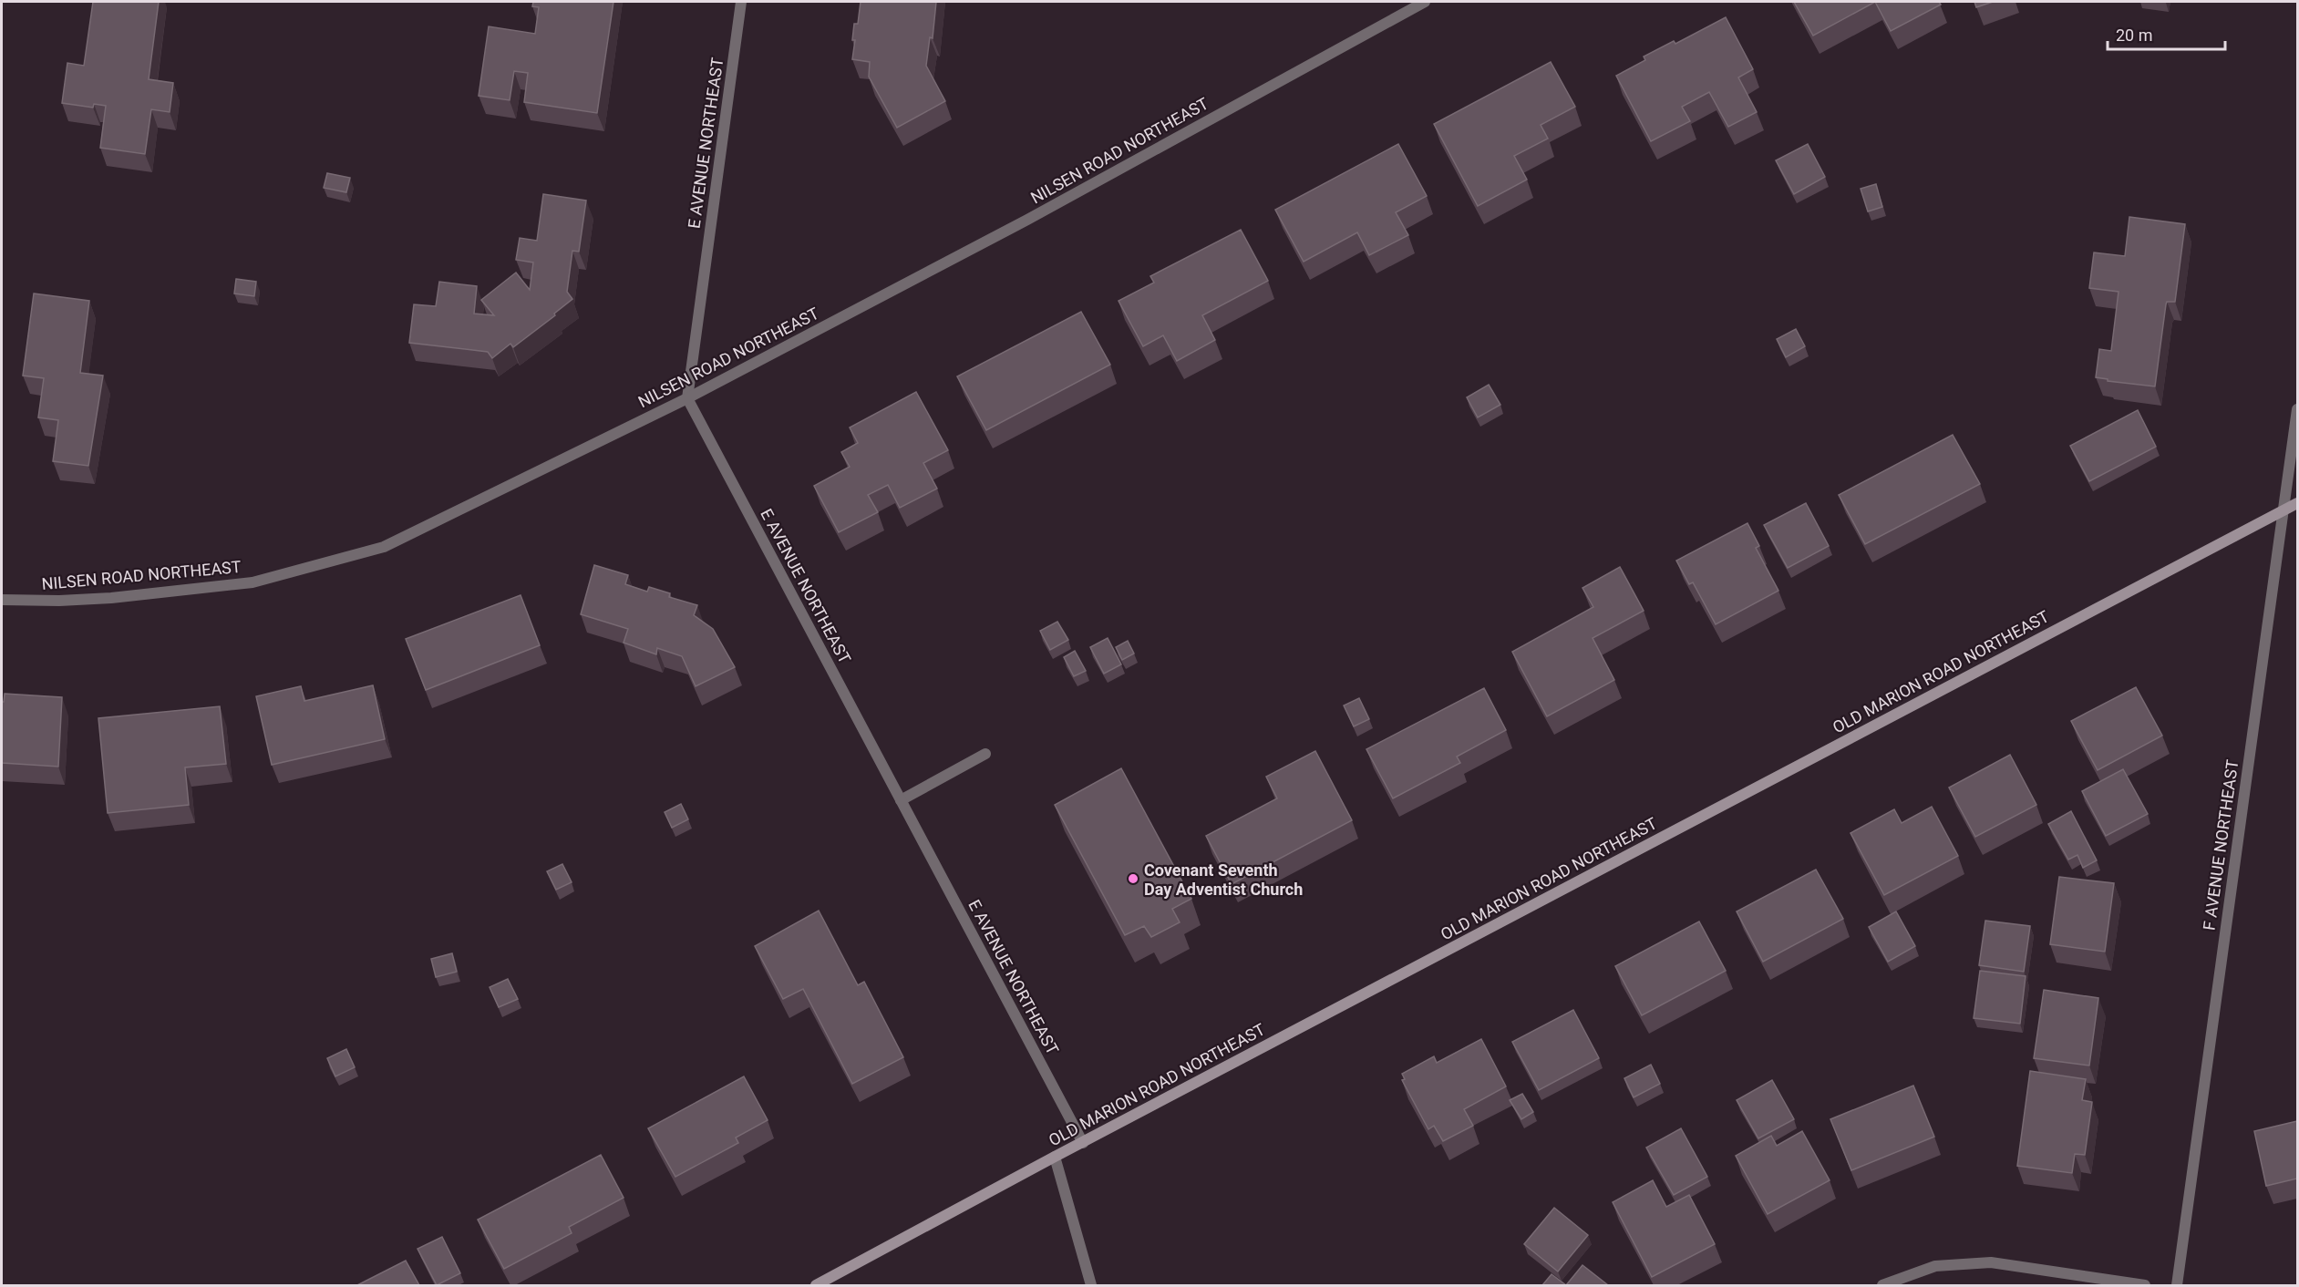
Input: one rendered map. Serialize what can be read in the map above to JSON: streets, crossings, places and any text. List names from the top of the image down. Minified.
{"streets":{"main road":["OLD MARION ROAD NORTHEAST"],"street":["E AVENUE NORTHEAST","NILSEN ROAD NORTHEAST","F AVENUE NORTHEAST"]},"crossings":[["E AVENUE NORTHEAST","NILSEN ROAD NORTHEAST"],["E AVENUE NORTHEAST","OLD MARION ROAD NORTHEAST"],["OLD MARION ROAD NORTHEAST","F AVENUE NORTHEAST"]],"places":["Covenant Seventh Day Adventist Church"],"scale_bar":"20 m"}
